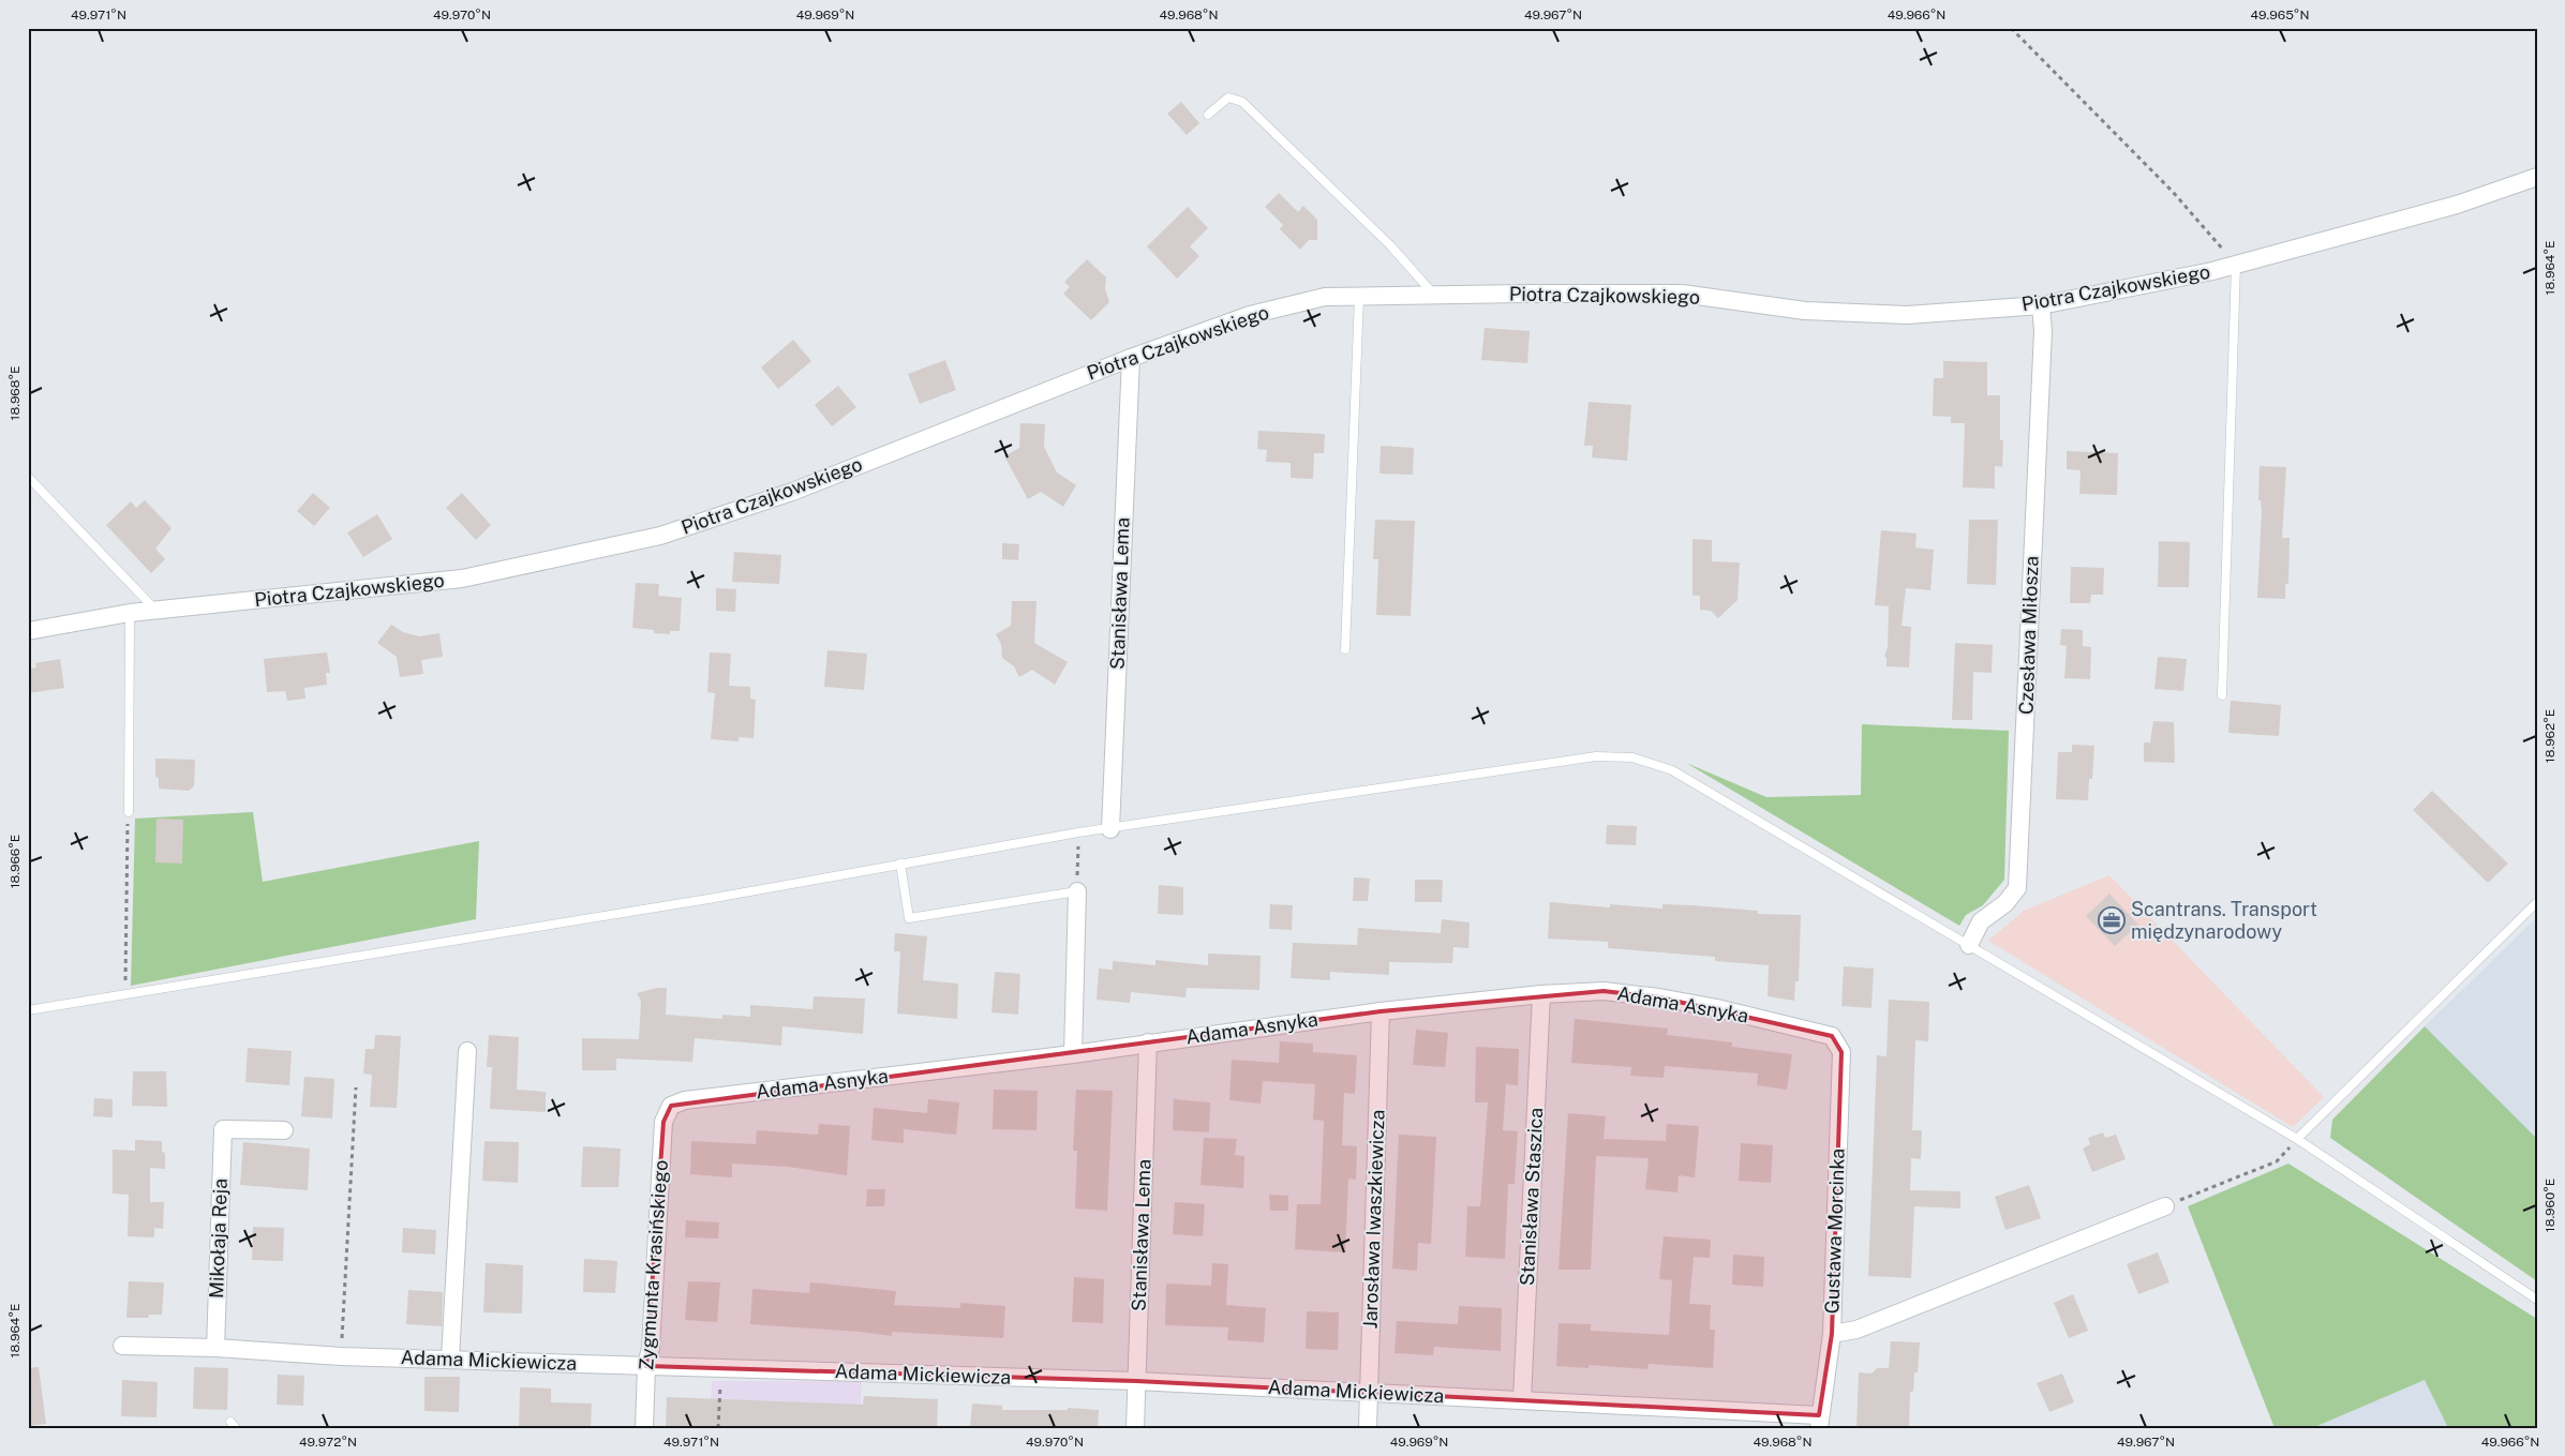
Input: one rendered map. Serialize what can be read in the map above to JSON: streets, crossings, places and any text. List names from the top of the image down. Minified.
{"streets":{"street":["Piotra Czajkowskiego","Stanisława Lema","Czesława Miłosza","Adama Asnyka","Stanisława Staszica","Jarosława Iwaszkiewicza","Gustawa Morcinka","Mikołaja Reja","Zygmunta Krasińskiego","Adama Mickiewicza"]},"crossings":[["Piotra Czajkowskiego","Stanisława Lema"],["Piotra Czajkowskiego","Czesława Miłosza"],["Stanisława Lema","Adama Asnyka"],["Stanisława Lema","Adama Mickiewicza"],["Adama Asnyka","Stanisława Staszica"],["Adama Asnyka","Jarosława Iwaszkiewicza"],["Adama Asnyka","Gustawa Morcinka"],["Adama Asnyka","Zygmunta Krasińskiego"],["Stanisława Staszica","Adama Mickiewicza"],["Jarosława Iwaszkiewicza","Adama Mickiewicza"],["Gustawa Morcinka","Adama Mickiewicza"],["Mikołaja Reja","Adama Mickiewicza"],["Zygmunta Krasińskiego","Adama Mickiewicza"]],"places":{"office":["Scantrans. Transport międzynarodowy"]},"coordinates":["49.971°N","49.970°N","49.969°N","49.968°N","49.967°N","49.966°N","49.965°N","18.964°E","18.968°E","18.962°E","18.966°E","18.960°E","49.972°N"]}
